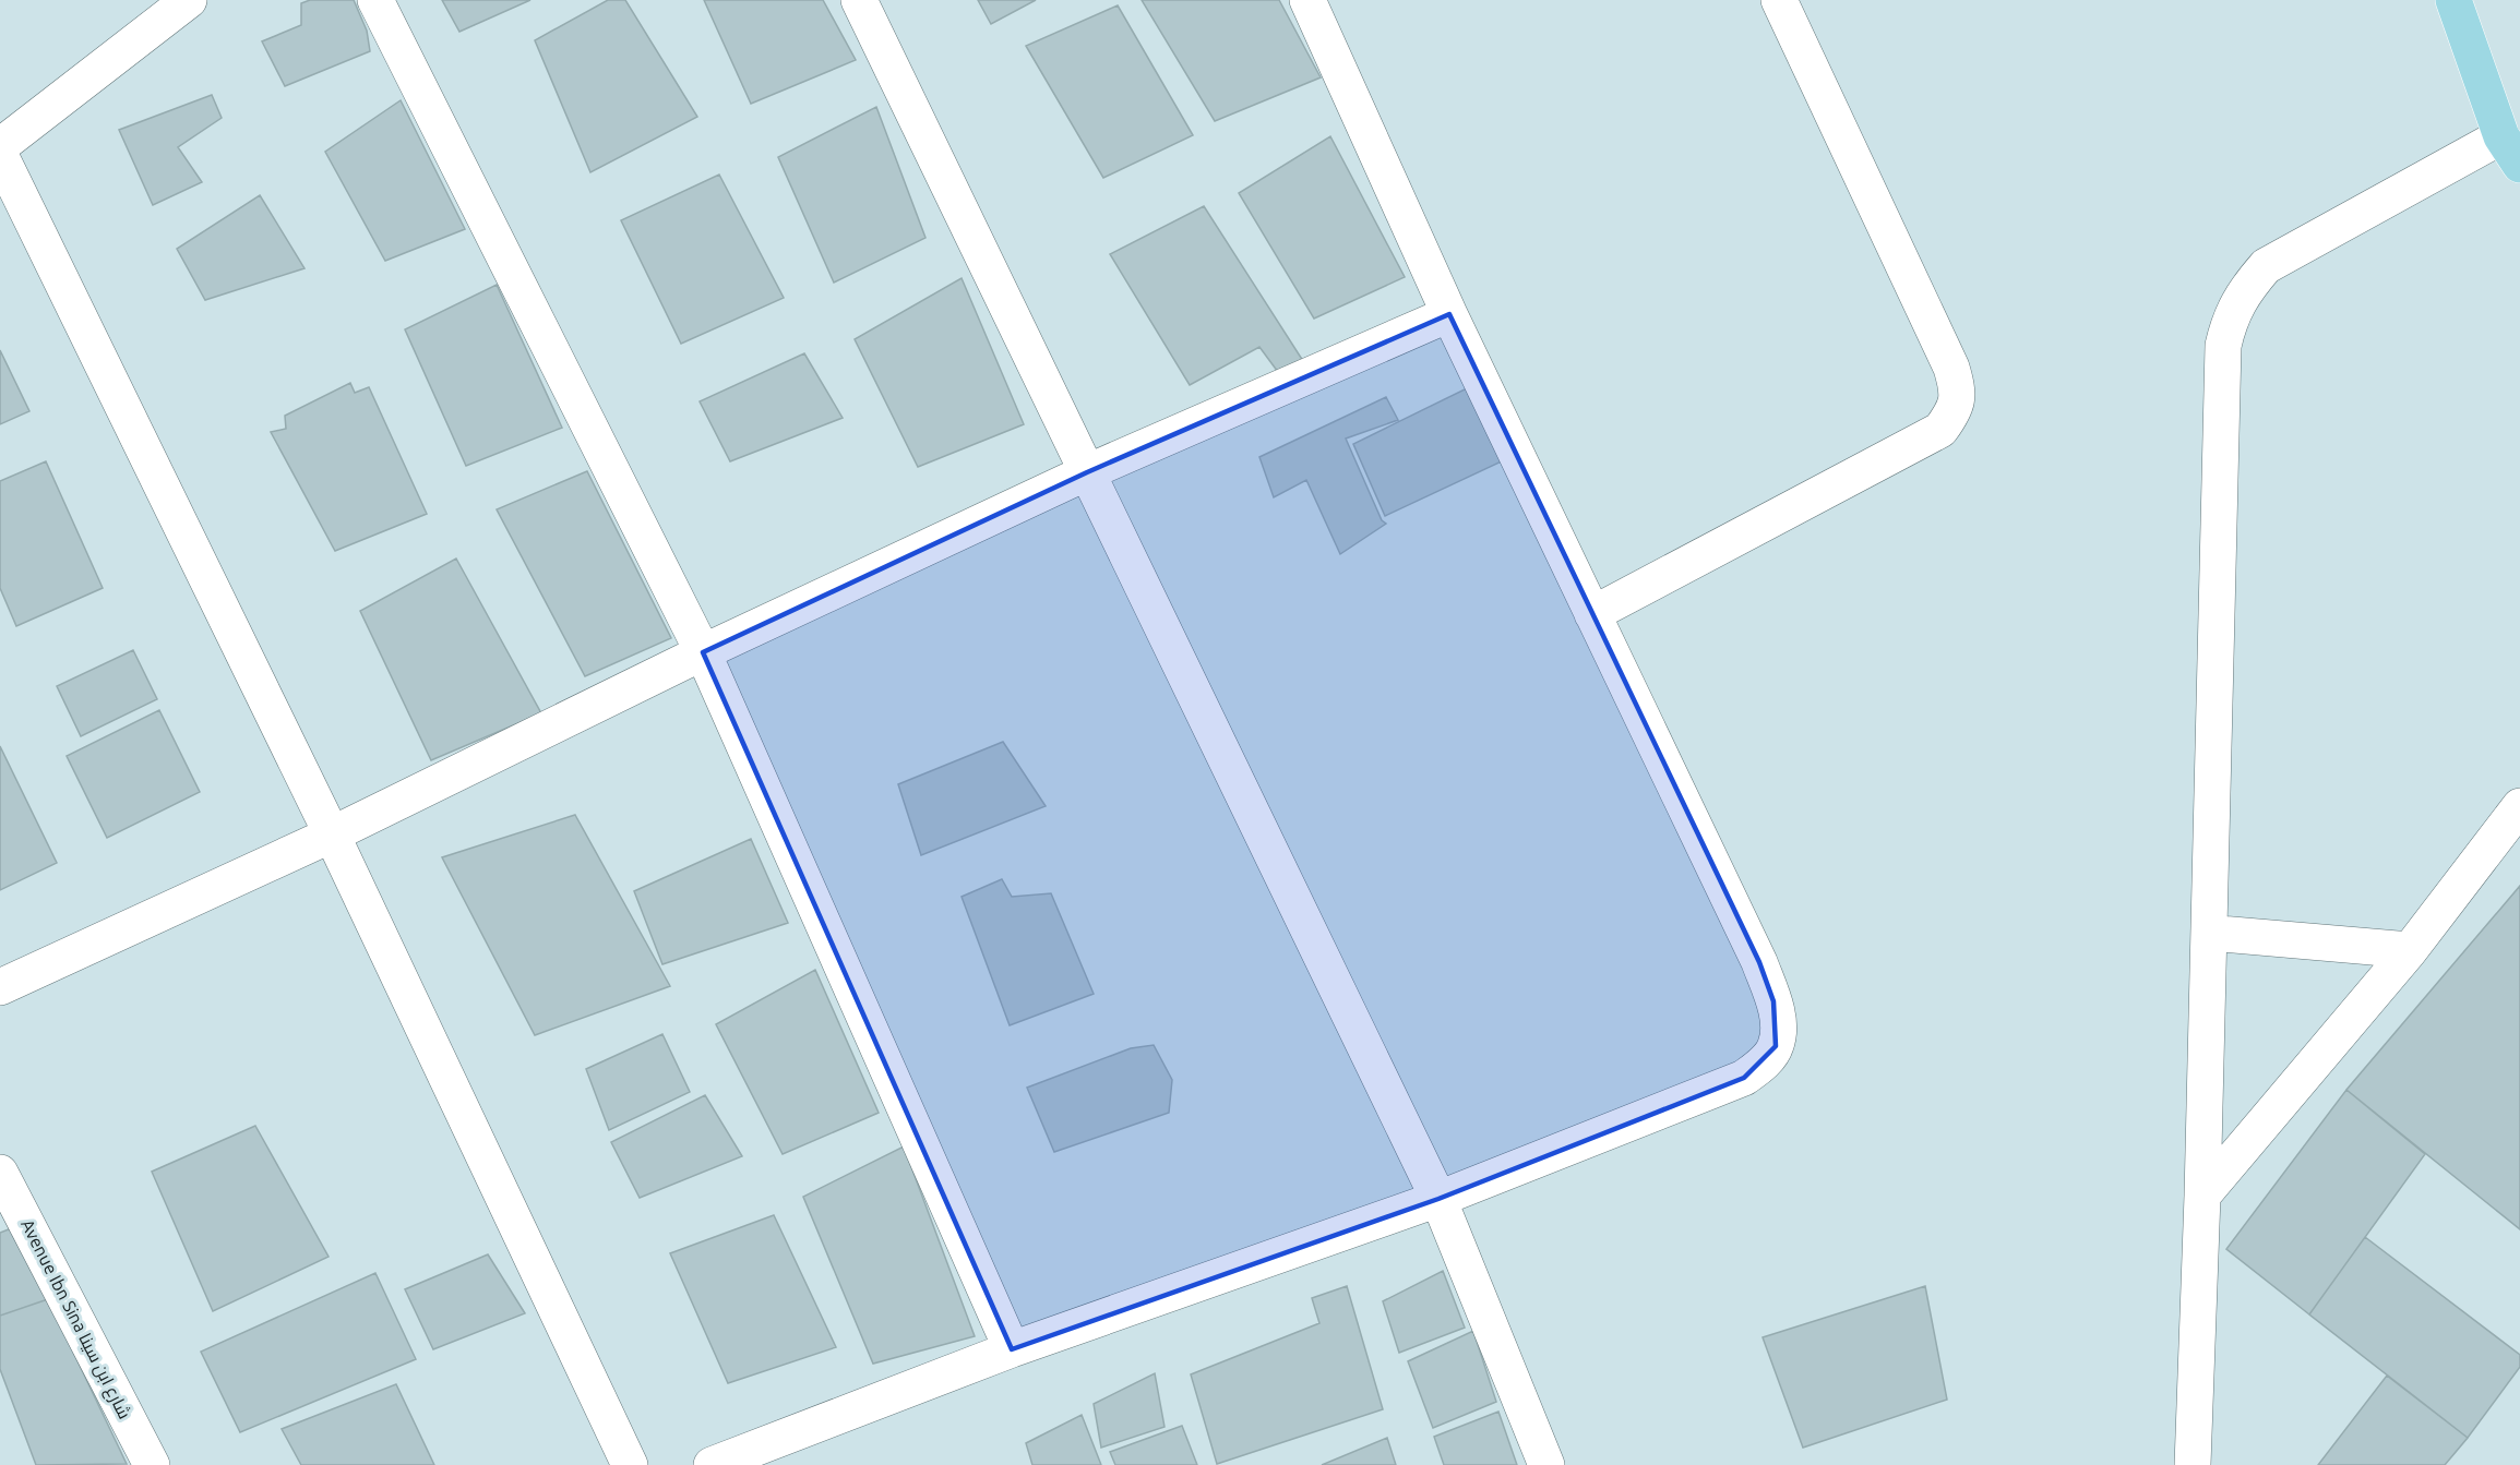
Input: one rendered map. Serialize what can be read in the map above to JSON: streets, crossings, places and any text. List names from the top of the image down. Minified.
{"streets":{"street":["Avenue Ibn Sina شارع ابن سينا"]}}
